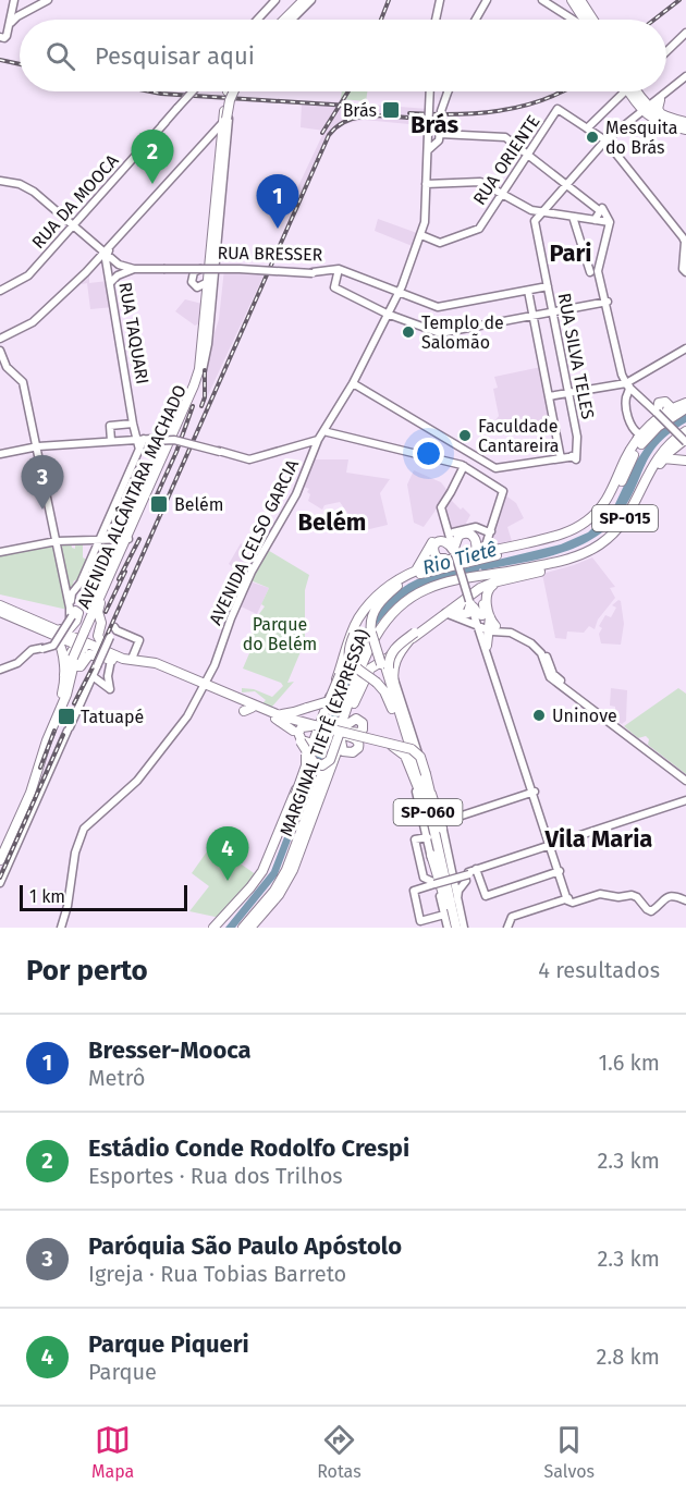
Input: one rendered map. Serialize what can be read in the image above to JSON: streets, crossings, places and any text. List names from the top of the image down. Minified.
{"streets":{"highway":["AVENIDA ALCÂNTARA MACHADO","SP-015","MARGINAL TIETÊ (EXPRESSA)","SP-060"],"main road":["RUA ORIENTE","RUA DA MOOCA","RUA BRESSER","RUA TAQUARI","RUA SILVA TELES","AVENIDA CELSO GARCIA"]},"crossings":[["RUA ORIENTE","AVENIDA CELSO GARCIA"],["RUA BRESSER","RUA TAQUARI"],["RUA BRESSER","RUA SILVA TELES"],["RUA BRESSER","AVENIDA CELSO GARCIA"],["SP-015","MARGINAL TIETÊ (EXPRESSA)"],["MARGINAL TIETÊ (EXPRESSA)","SP-060"]],"districts":["Brás","Pari","Belém","Vila Maria"],"water":["Rio Tietê"],"parks":["Parque do Belém"],"places":{"transit":["Brás","Belém","Tatuapé"],"other":["Mesquita do Brás","Templo de Salomão","Faculdade Cantareira","Uninove"]},"scale_bar":"1 km","page":{"search":"Pesquisar aqui","pins":["2","1","3","4"],"scale":"1 km","heading":["Por perto","4 resultados"],"list":[{"mark":"1","name":"Bresser-Mooca","note":"Metrô","value":"1.6 km"},{"mark":"2","name":"Estádio Conde Rodolfo Crespi","note":"Esportes · Rua dos Trilhos","value":"2.3 km"},{"mark":"3","name":"Paróquia São Paulo Apóstolo","note":"Igreja · Rua Tobias Barreto","value":"2.3 km"},{"mark":"4","name":"Parque Piqueri","note":"Parque","value":"2.8 km"}],"nav":["Mapa","Rotas","Salvos"]}}
